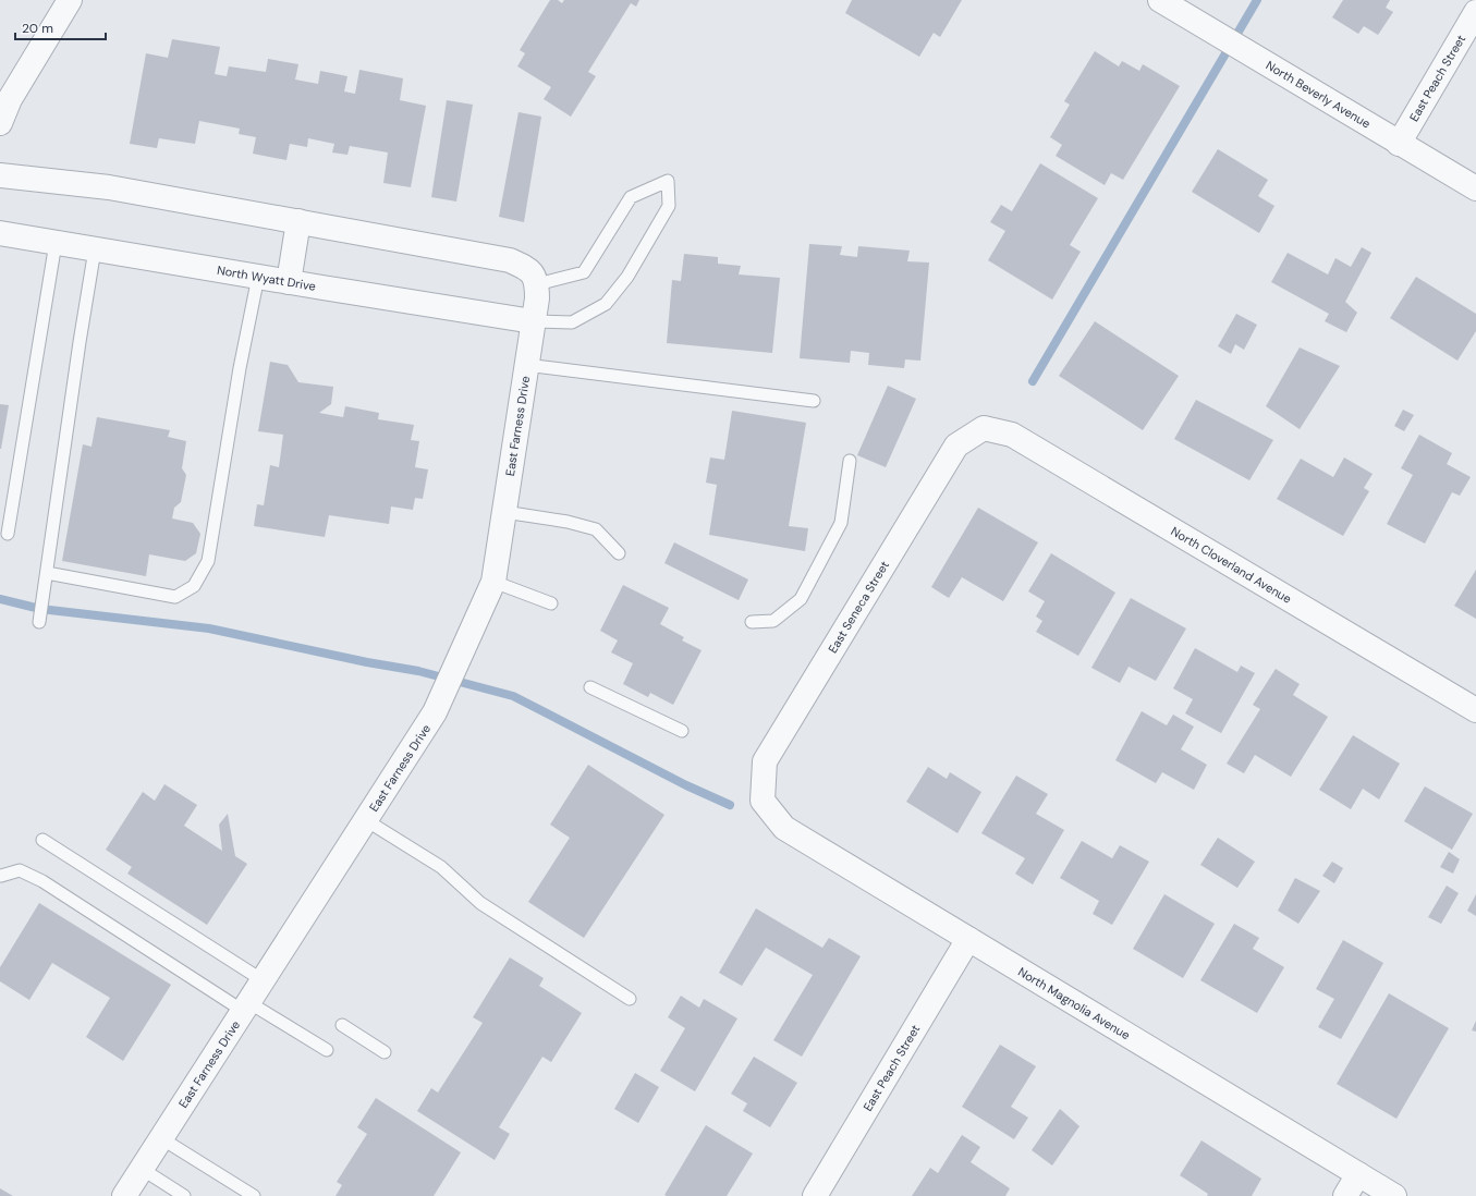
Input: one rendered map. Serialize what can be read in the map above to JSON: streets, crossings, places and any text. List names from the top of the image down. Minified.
{"streets":{"street":["East Peach Street","North Beverly Avenue","North Wyatt Drive","East Farness Drive","North Cloverland Avenue","East Seneca Street","North Magnolia Avenue"]},"crossings":[["East Peach Street","North Beverly Avenue"],["East Peach Street","North Magnolia Avenue"],["North Wyatt Drive","East Farness Drive"],["North Cloverland Avenue","East Seneca Street"],["East Seneca Street","North Magnolia Avenue"]],"scale_bar":"20 m"}
